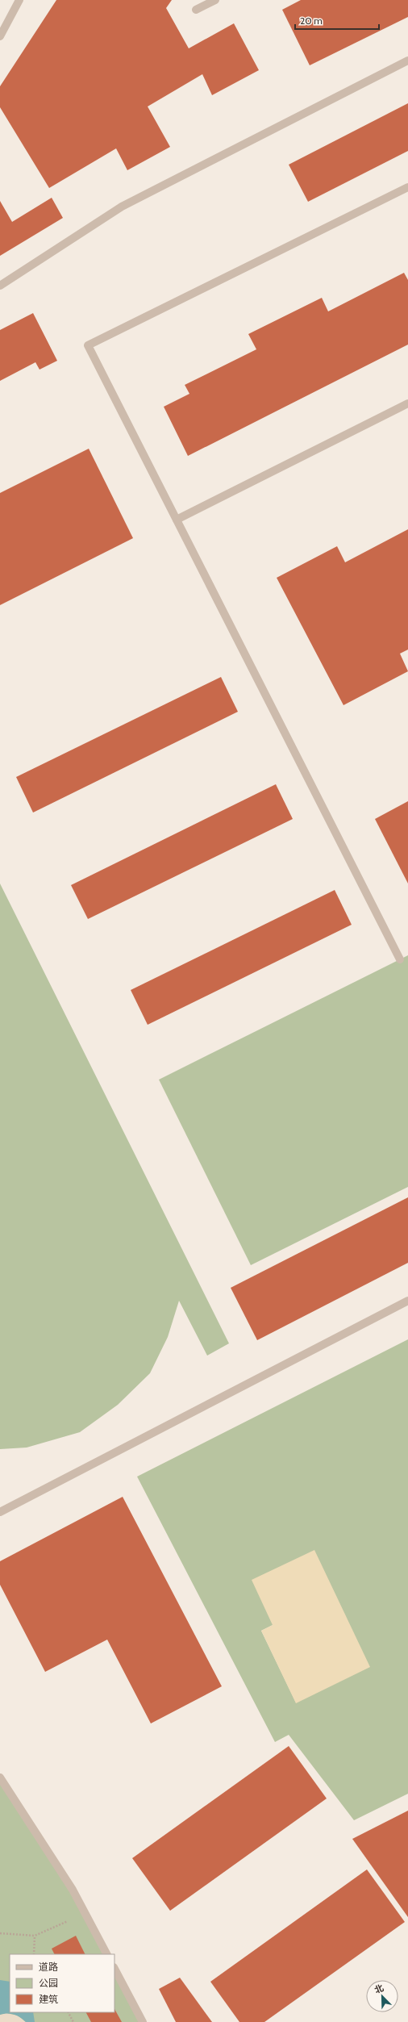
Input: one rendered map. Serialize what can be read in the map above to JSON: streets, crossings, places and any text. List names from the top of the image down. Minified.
{"legend":["道路","公园","建筑"],"scale_bar":"20 m","north":"top left"}
